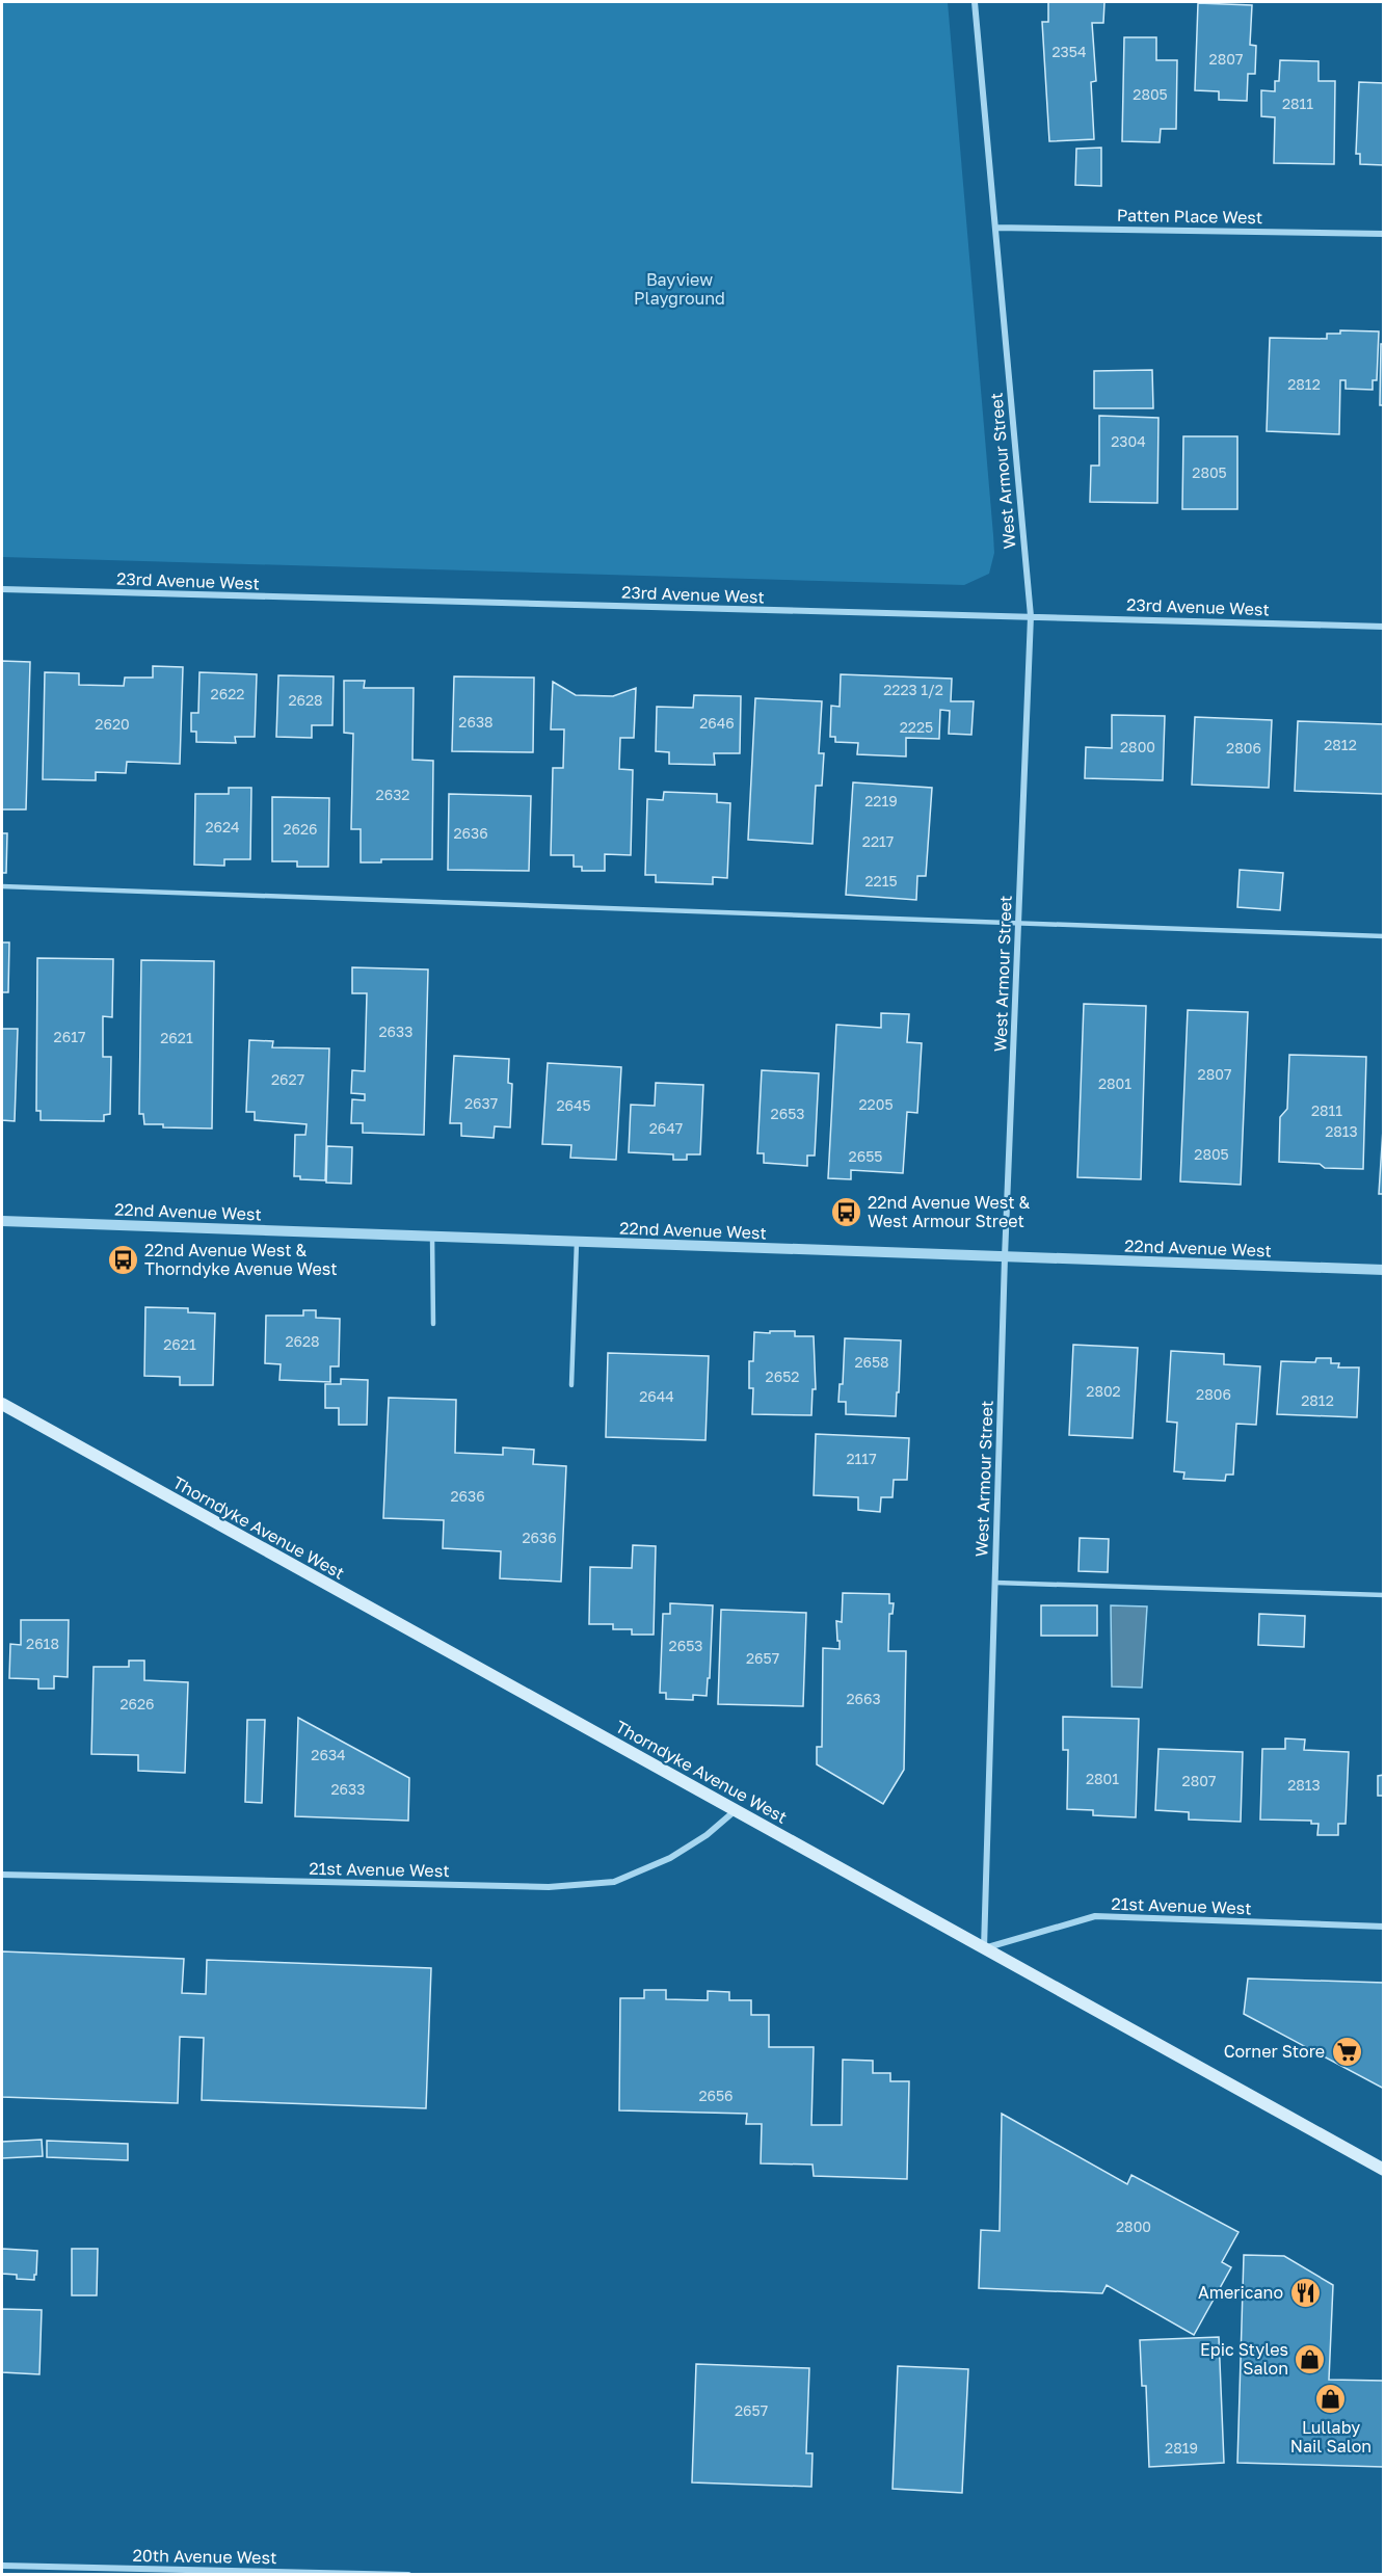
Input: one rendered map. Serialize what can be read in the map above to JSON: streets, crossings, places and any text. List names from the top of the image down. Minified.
{"streets":{"main road":["Thorndyke Avenue West"],"street":["Patten Place West","West Armour Street","23rd Avenue West","22nd Avenue West","21st Avenue West","20th Avenue West"]},"crossings":[["Patten Place West","West Armour Street"],["West Armour Street","23rd Avenue West"],["West Armour Street","22nd Avenue West"],["West Armour Street","Thorndyke Avenue West"],["West Armour Street","21st Avenue West"],["Thorndyke Avenue West","21st Avenue West"]],"parks":["Bayview Playground"],"places":{"bus stop":["22nd Avenue West & West Armour Street","22nd Avenue West & Thorndyke Avenue West"],"supermarket":["Corner Store"],"restaurant":["Americano"],"shop":["Epic Styles Salon","Lullaby Nail Salon"]},"house_numbers":["2354","2807","2805","2811","2812","2304","2805","2223 1/2","2622","2628","2638","2646","2620","2225","2812","2800","2806","2632","2219","2624","2626","2636","2217","2215","2633","2617","2621","2807","2627","2801","2637","2205","2645","2811","2653","2647","2813","2805","2655","2628","2621","2658","2652","2802","2806","2644","2812","2117","2636","2636","2618","2653","2657","2663","2626","2634","2801","2807","2813","2633","2656","2800","2657","2819"]}
